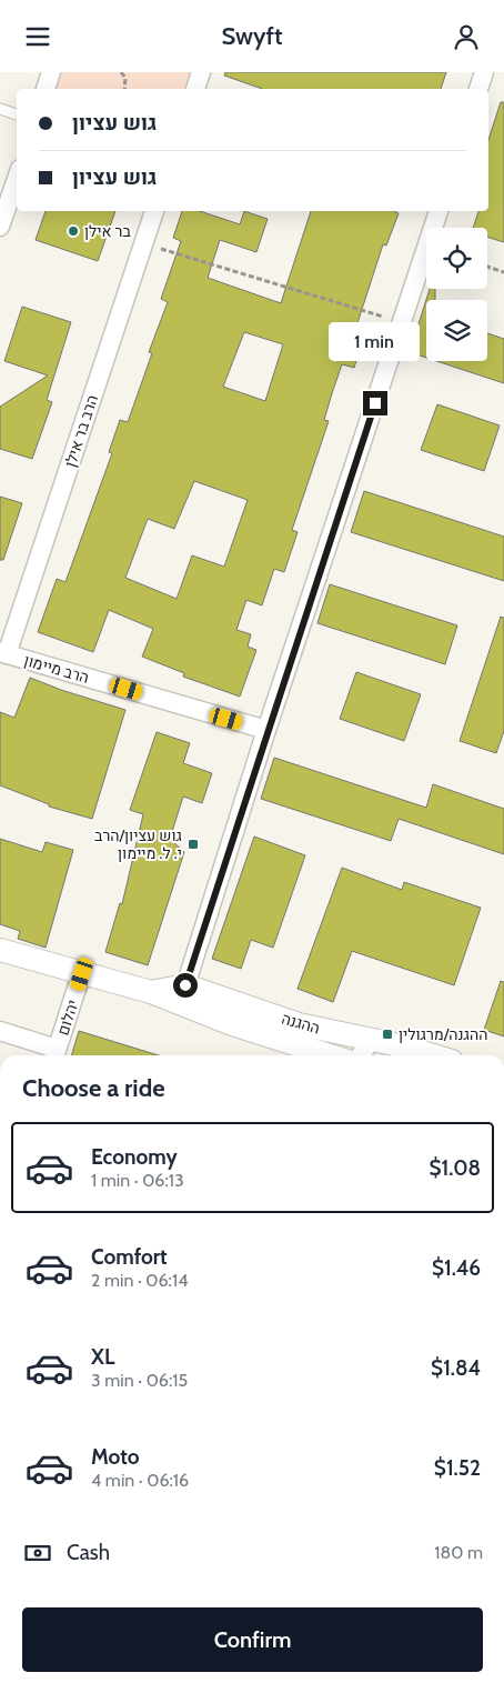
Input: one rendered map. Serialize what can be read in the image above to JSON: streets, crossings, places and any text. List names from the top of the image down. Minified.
{"streets":{"street":["הרב בר אילן","הרב מיימון","יהלום","ההגנה"]},"crossings":[["הרב בר אילן","הרב מיימון"],["יהלום","ההגנה"]],"places":{"other":["בר אילן"],"transit":["גוש עציון/הרב י. ל. מיימון","ההגנה/מרגולין"]},"page":{"header":"Swyft","banner":["גוש עציון","גוש עציון"],"bubble":"1 min","heading":"Choose a ride","list":[{"name":"Economy","note":"1 min · 06:13","value":"$1.08"},{"name":"Comfort","note":"2 min · 06:14","value":"$1.46"},{"name":"XL","note":"3 min · 06:15","value":"$1.84"},{"name":"Moto","note":"4 min · 06:16","value":"$1.52"}],"pay":["Cash","180 m"],"buttons":"Confirm"}}
